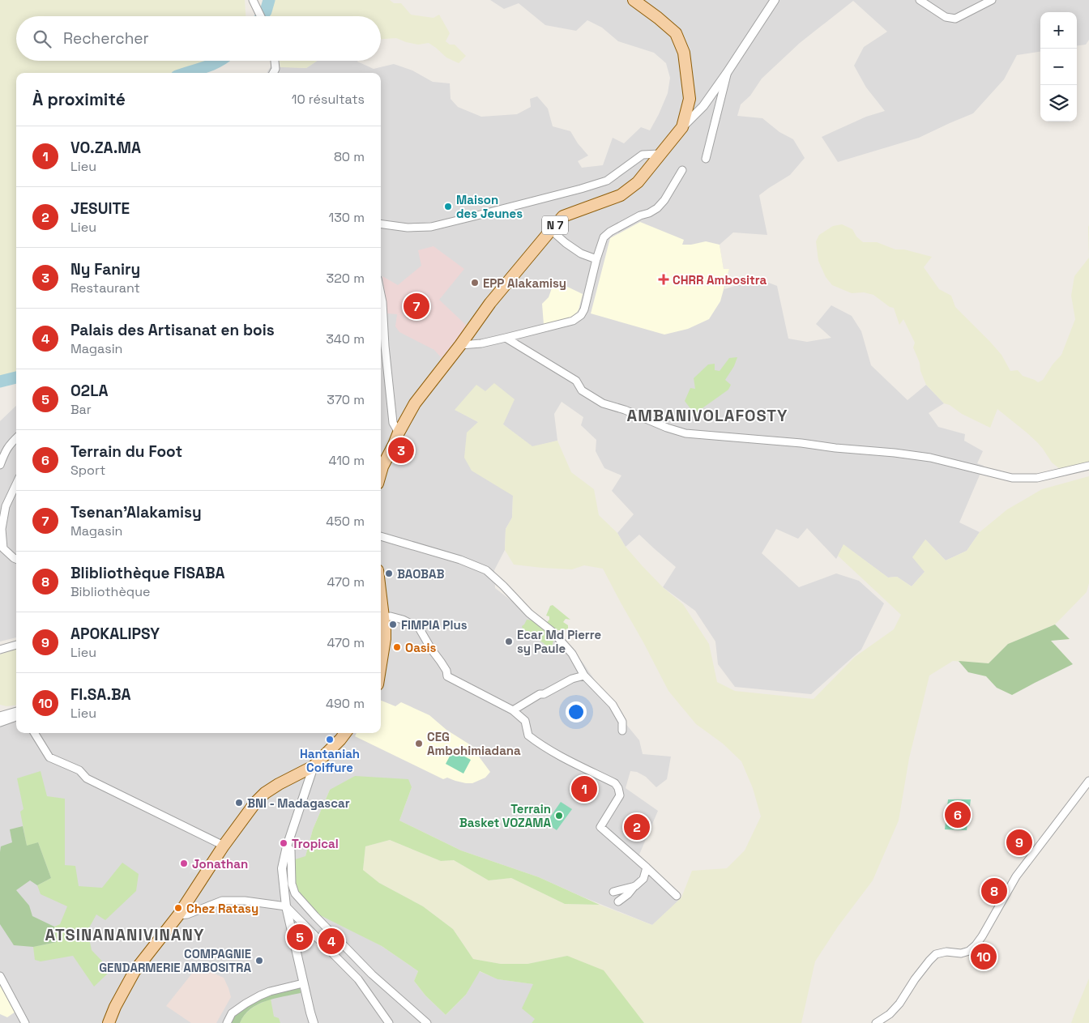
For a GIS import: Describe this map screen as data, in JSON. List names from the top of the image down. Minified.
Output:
{"streets":{"main road":["N 7"]},"districts":["AMBANIVOLAFOSTY","ATSINANANIVINANY"],"places":{"other":["Maison des Jeunes","EPP Alakamisy","BAOBAB","FIMPIA Plus","Ecar Md Pierre sy Paule","Oasis","Hantaniah Coiffure","CEG Ambohimiadana","BNI - Madagascar","Terrain Basket VOZAMA","Tropical","Jonathan","Chez Ratasy","COMPAGNIE GENDARMERIE AMBOSITRA"],"health":["CHRR Ambositra"]},"page":{"map_buttons":["+","−"],"search":"Rechercher","heading":["À proximité","10 résultats"],"list":[{"mark":"1","name":"VO.ZA.MA","note":"Lieu","value":"80 m"},{"mark":"2","name":"JESUITE","note":"Lieu","value":"130 m"},{"mark":"3","name":"Ny Faniry","note":"Restaurant","value":"320 m"},{"mark":"4","name":"Palais des Artisanat en bois","note":"Magasin","value":"340 m"},{"mark":"5","name":"O2LA","note":"Bar","value":"370 m"},{"mark":"6","name":"Terrain du Foot","note":"Sport","value":"410 m"},{"mark":"7","name":"Tsenan'Alakamisy","note":"Magasin","value":"450 m"},{"mark":"8","name":"Blibliothèque FISABA","note":"Bibliothèque","value":"470 m"},{"mark":"9","name":"APOKALIPSY","note":"Lieu","value":"470 m"},{"mark":"10","name":"FI.SA.BA","note":"Lieu","value":"490 m"}],"pins":["7","3","1","6","2","9","8","5","4","10"]}}
